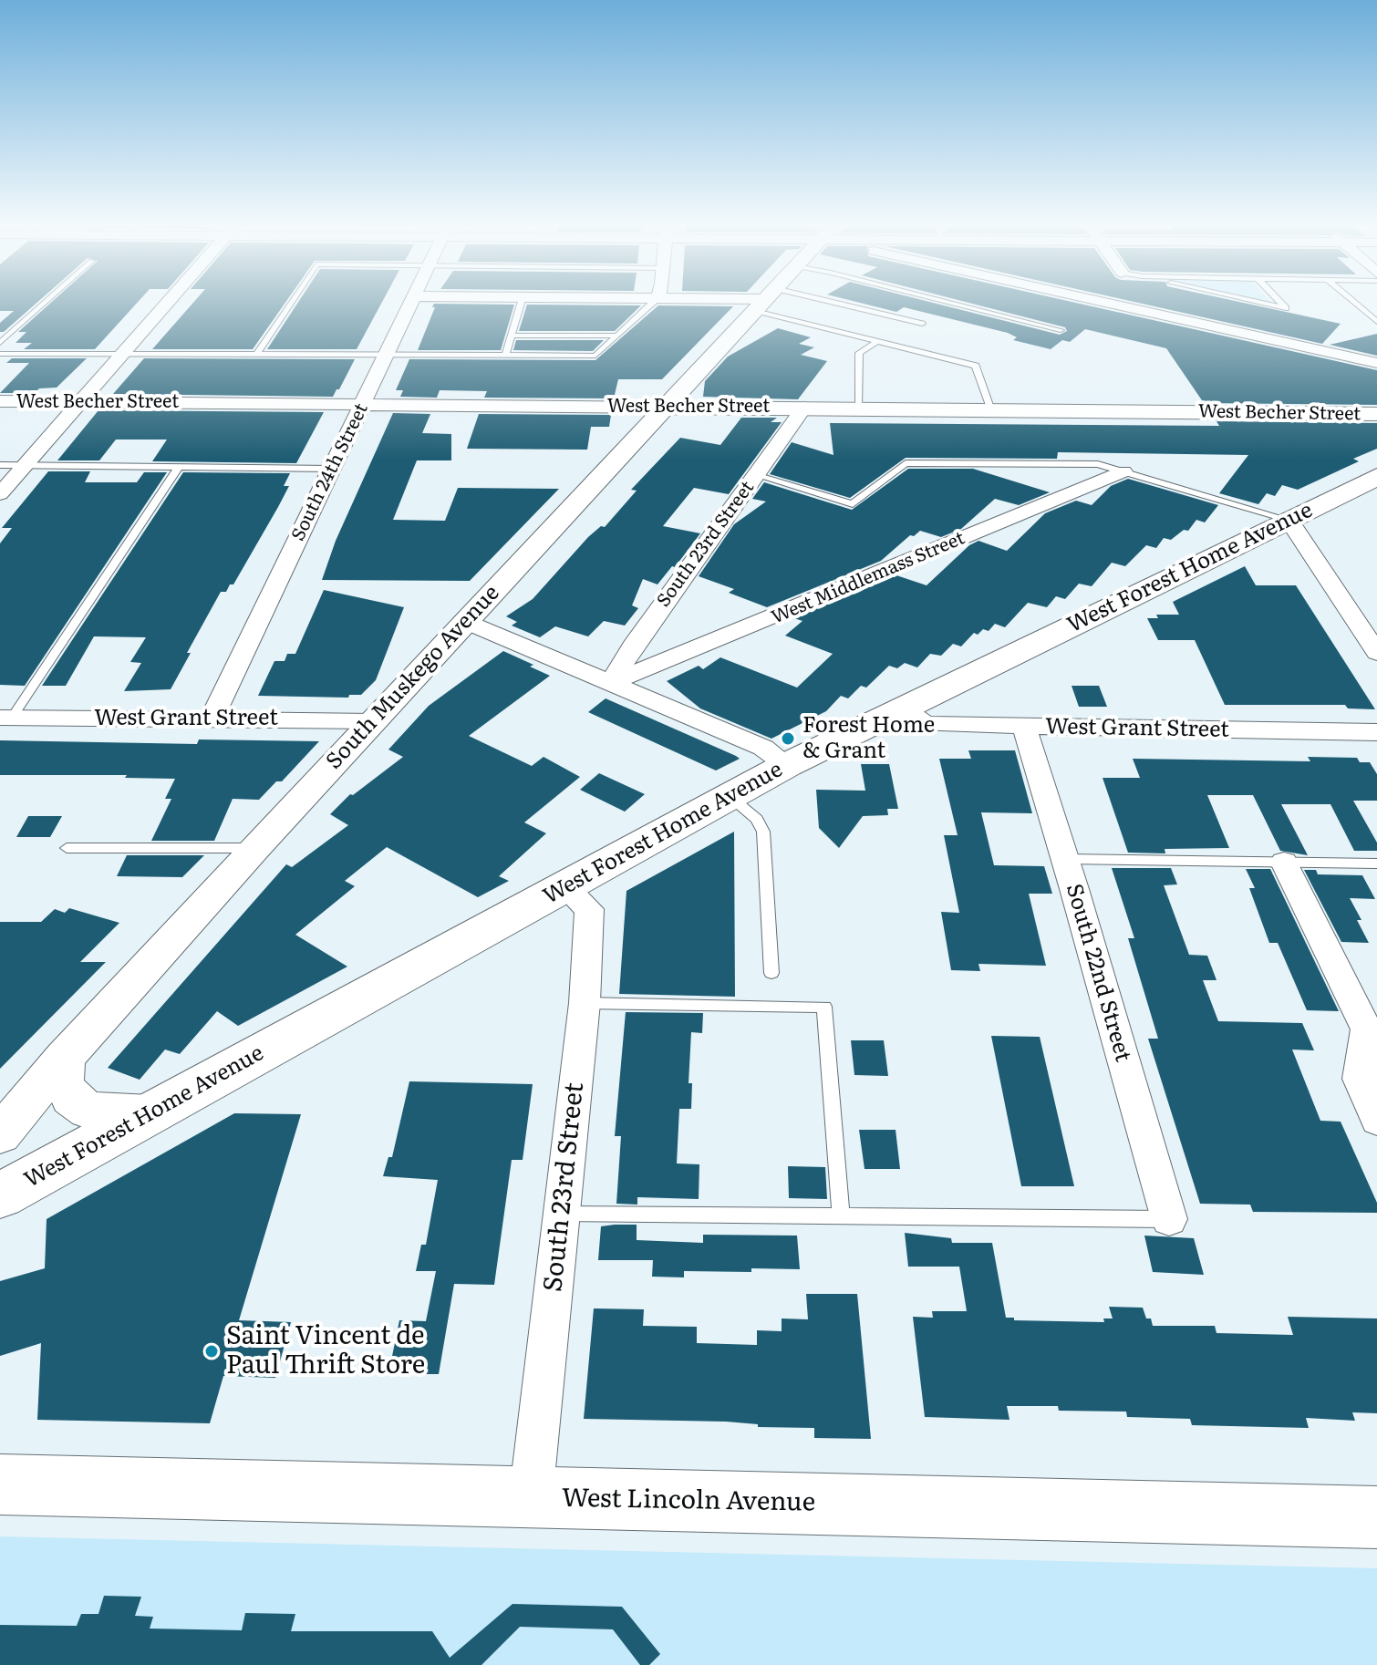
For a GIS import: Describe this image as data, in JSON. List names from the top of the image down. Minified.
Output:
{"streets":{"main road":["West Forest Home Avenue","West Lincoln Avenue"],"street":["West Becher Street","South 24th Street","South 23rd Street","West Middlemass Street","South Muskego Avenue","West Grant Street","South 22nd Street"]},"crossings":[["West Becher Street","South 24th Street"],["West Becher Street","South 23rd Street"],["West Becher Street","South Muskego Avenue"],["South 24th Street","West Grant Street"],["South 23rd Street","West Forest Home Avenue"],["South 23rd Street","West Middlemass Street"],["South 23rd Street","West Lincoln Avenue"],["West Forest Home Avenue","West Grant Street"],["South Muskego Avenue","West Grant Street"],["West Grant Street","South 22nd Street"]],"places":["Forest Home & Grant","Saint Vincent de Paul Thrift Store"]}
